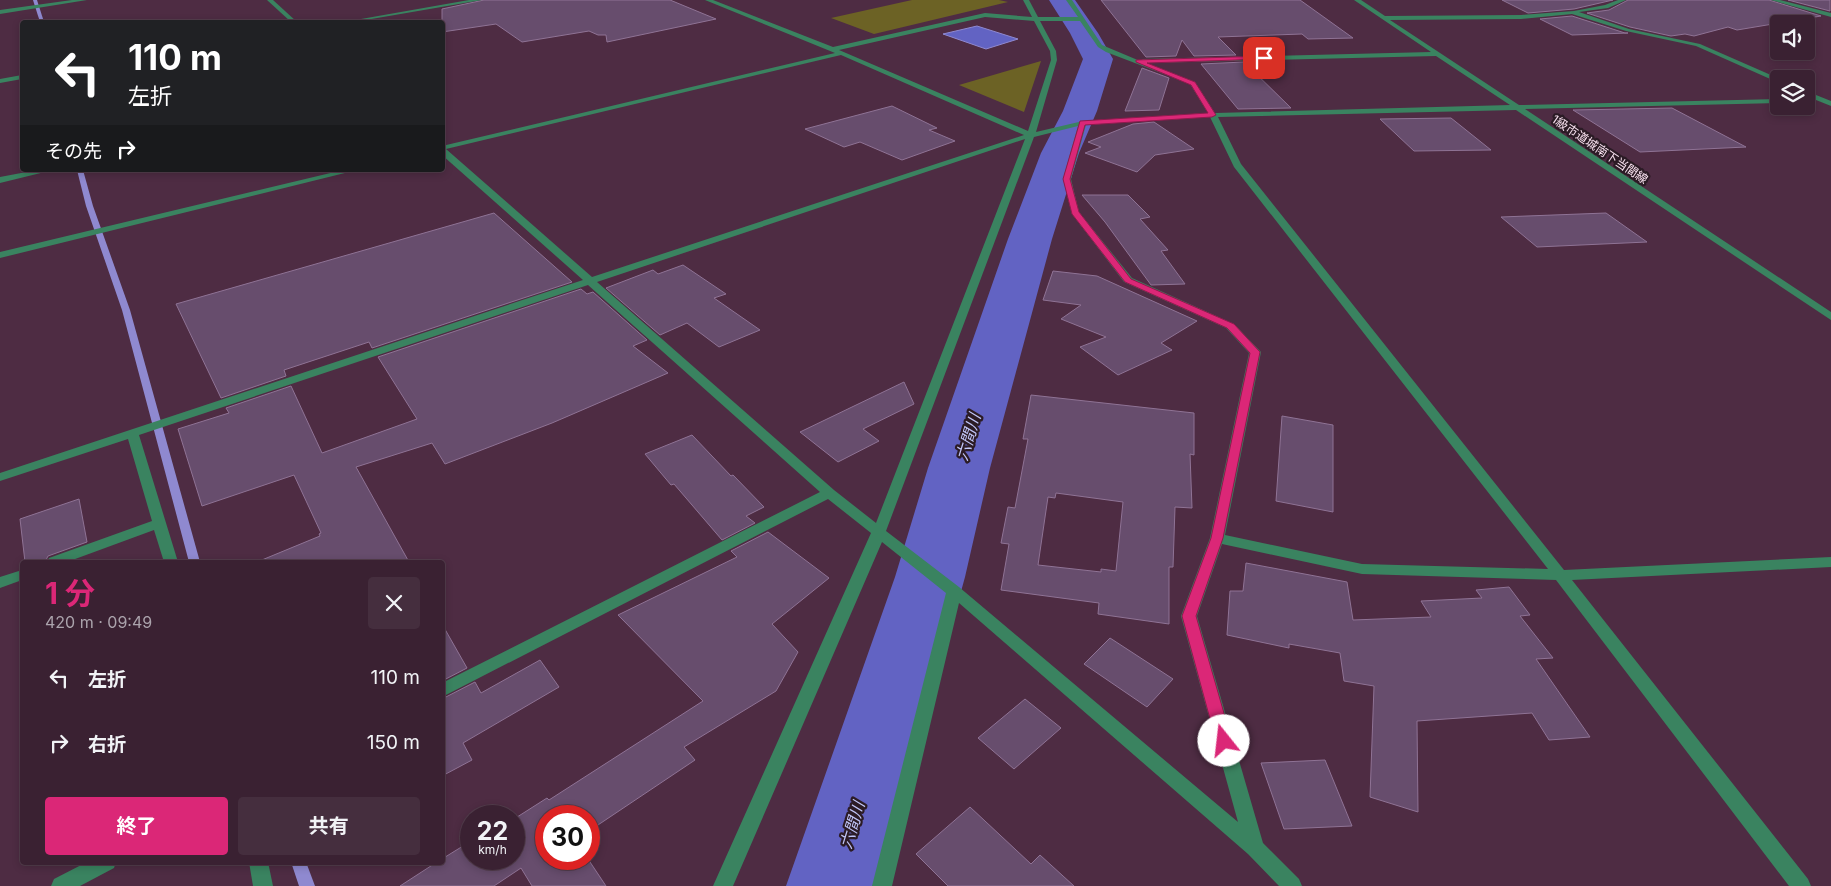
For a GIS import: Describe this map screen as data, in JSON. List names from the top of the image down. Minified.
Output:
{"streets":{"street":["1級市道城南下当間線"]},"water":["六間川"],"page":{"turn":["110 m","左折"],"then":"その先","heading":["1 分","420 m · 09:49"],"list":[{"name":"左折","value":"110 m"},{"name":"右折","value":"150 m"}],"buttons":["終了","共有"],"speed":"22 km/h","limit":"30"}}
